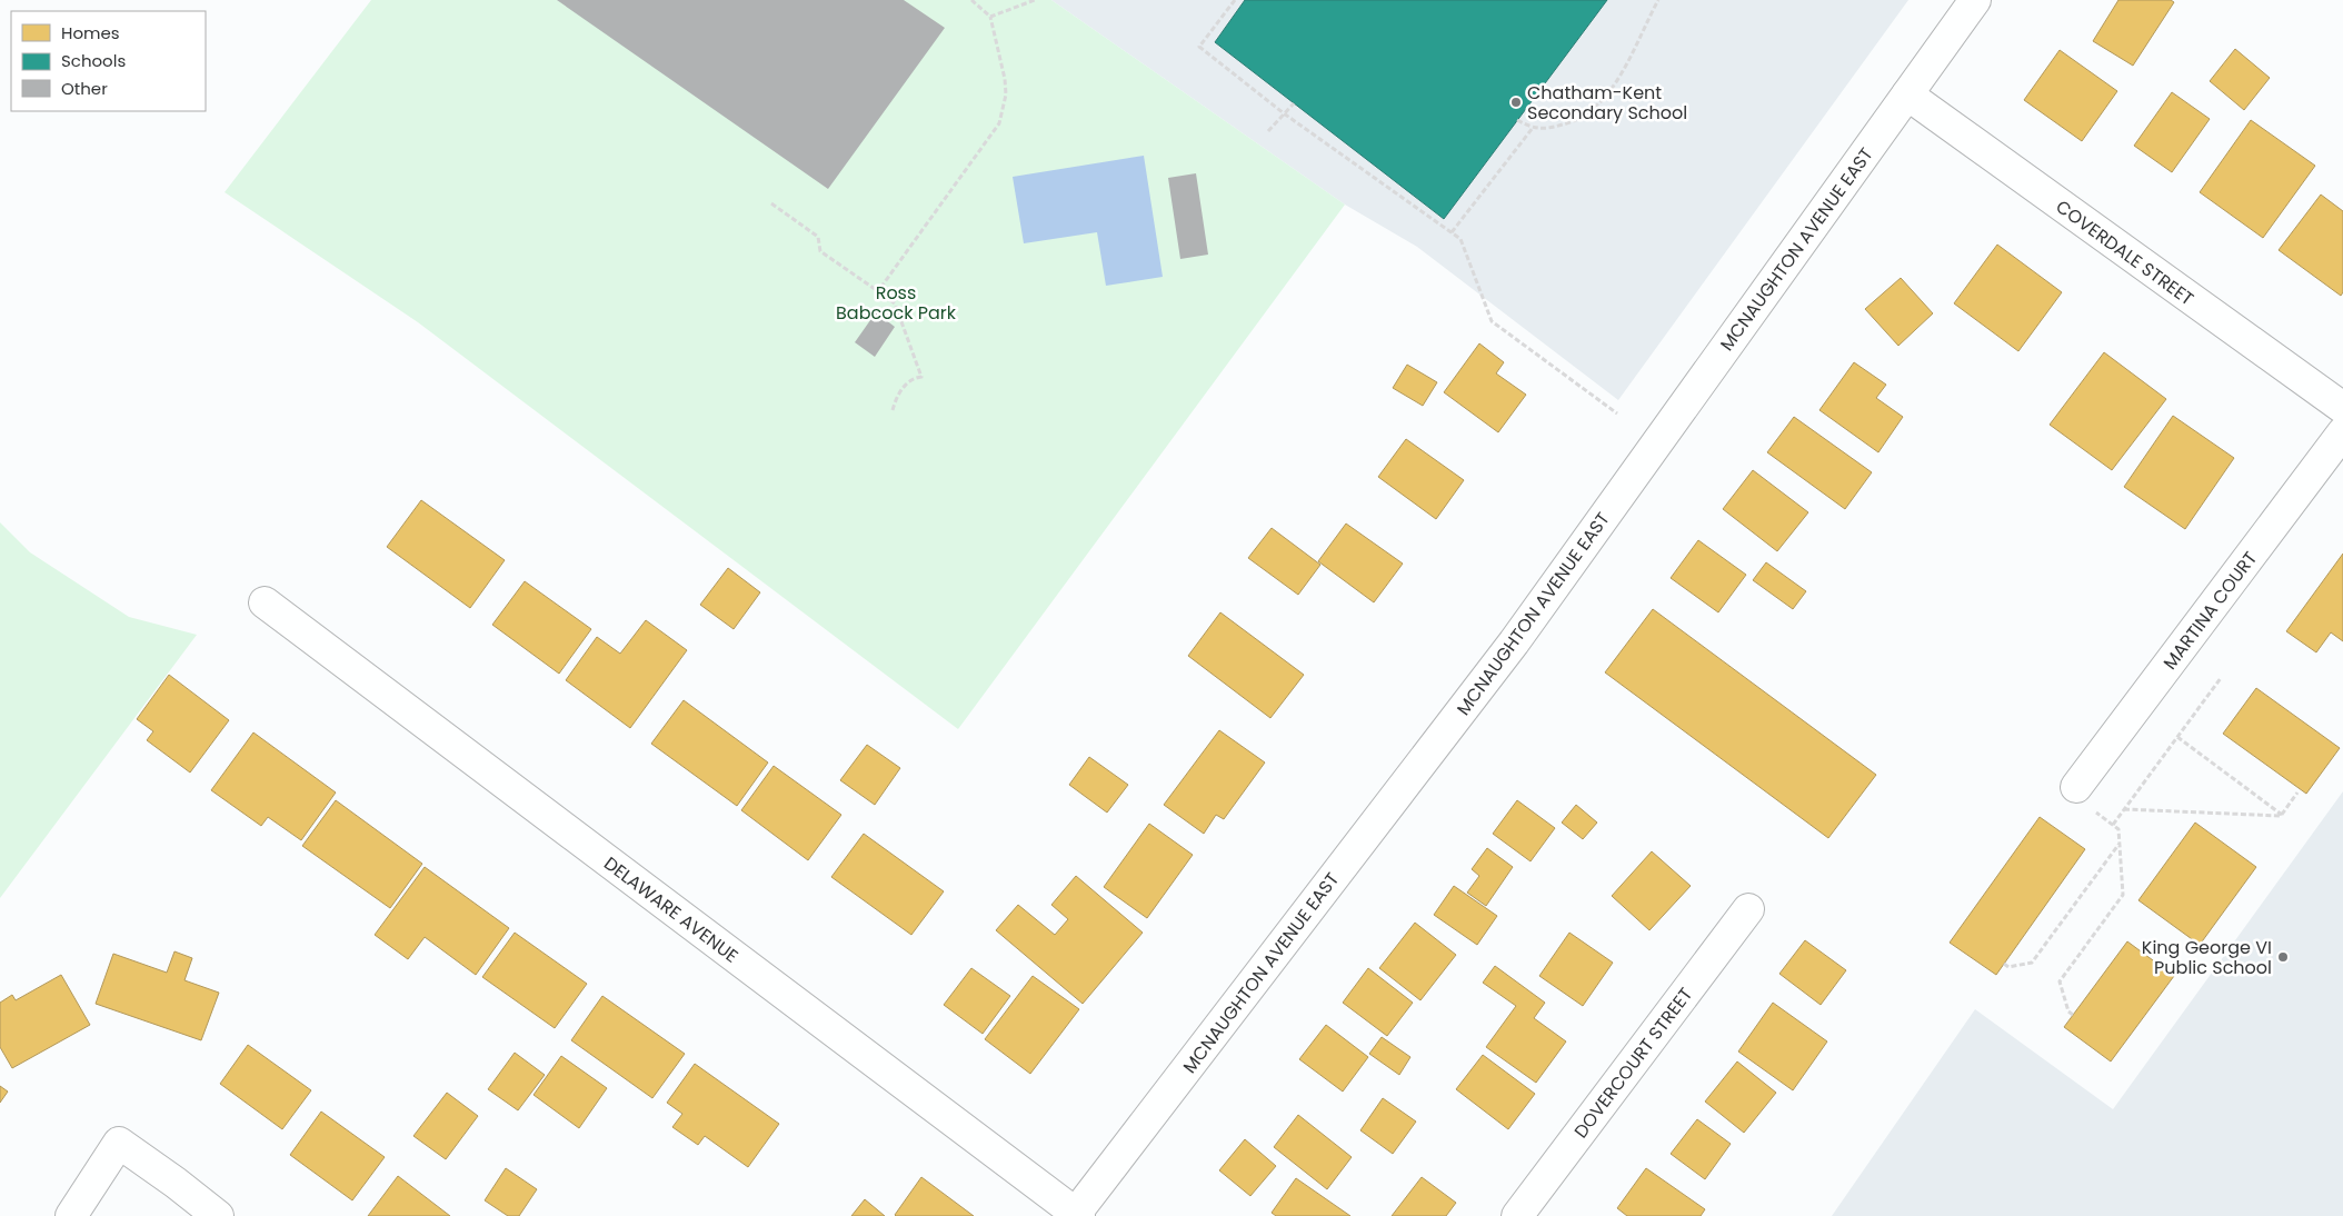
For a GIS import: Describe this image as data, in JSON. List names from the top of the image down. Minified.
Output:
{"streets":{"street":["MCNAUGHTON AVENUE EAST","COVERDALE STREET","MARTINA COURT","DELAWARE AVENUE","DOVERCOURT STREET"]},"crossings":[["MCNAUGHTON AVENUE EAST","COVERDALE STREET"],["MCNAUGHTON AVENUE EAST","DELAWARE AVENUE"]],"parks":["Ross Babcock Park"],"places":["Chatham-Kent Secondary School","King George VI Public School"],"legend":["Homes","Schools","Other"]}
